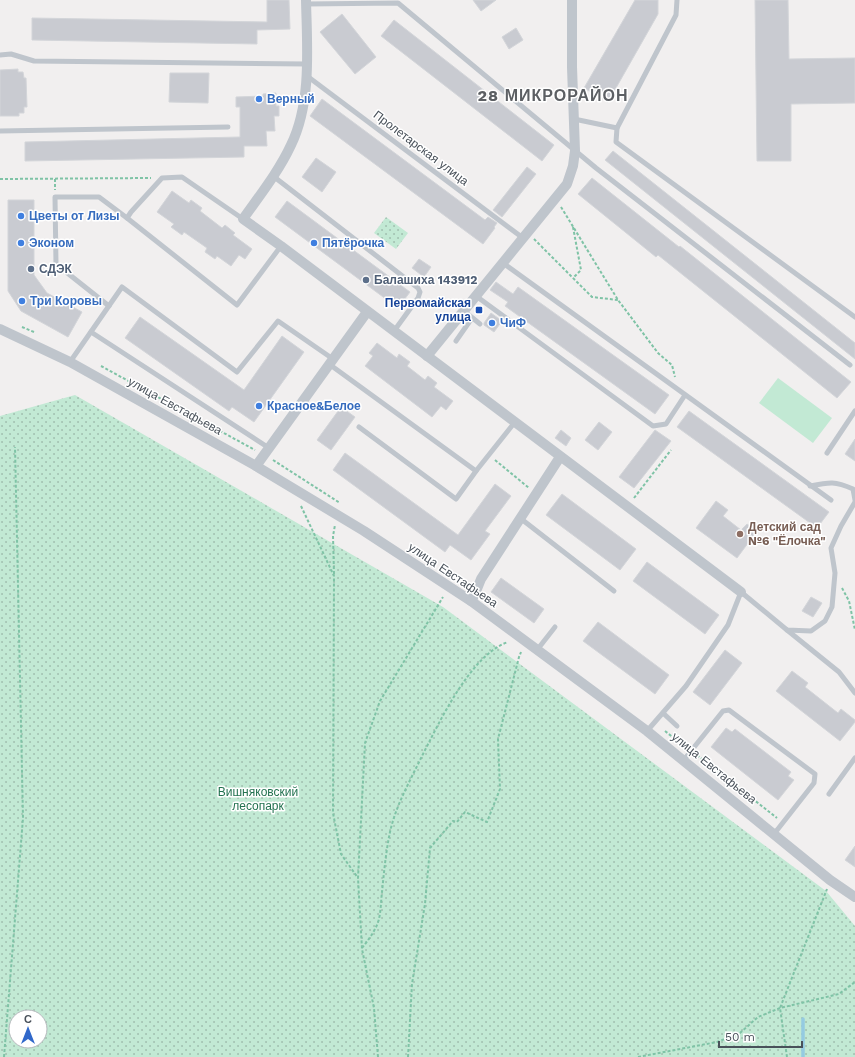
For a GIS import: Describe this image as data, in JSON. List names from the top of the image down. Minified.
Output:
{"streets":{"street":["улица Евстафьева"],"lane":["Пролетарская улица"]},"districts":["28 МИКРОРАЙОН"],"parks":["Вишняковский лесопарк"],"places":{"other":["Верный","Цветы от Лизы","Эконом","Пятёрочка","СДЭК","Балашиха 143912","Три Коровы","ЧиФ","Красное&Белое","Детский сад №6 \"Ёлочка\""],"transit":["Первомайская улица"]},"scale_bar":"50 m","north":"top"}
